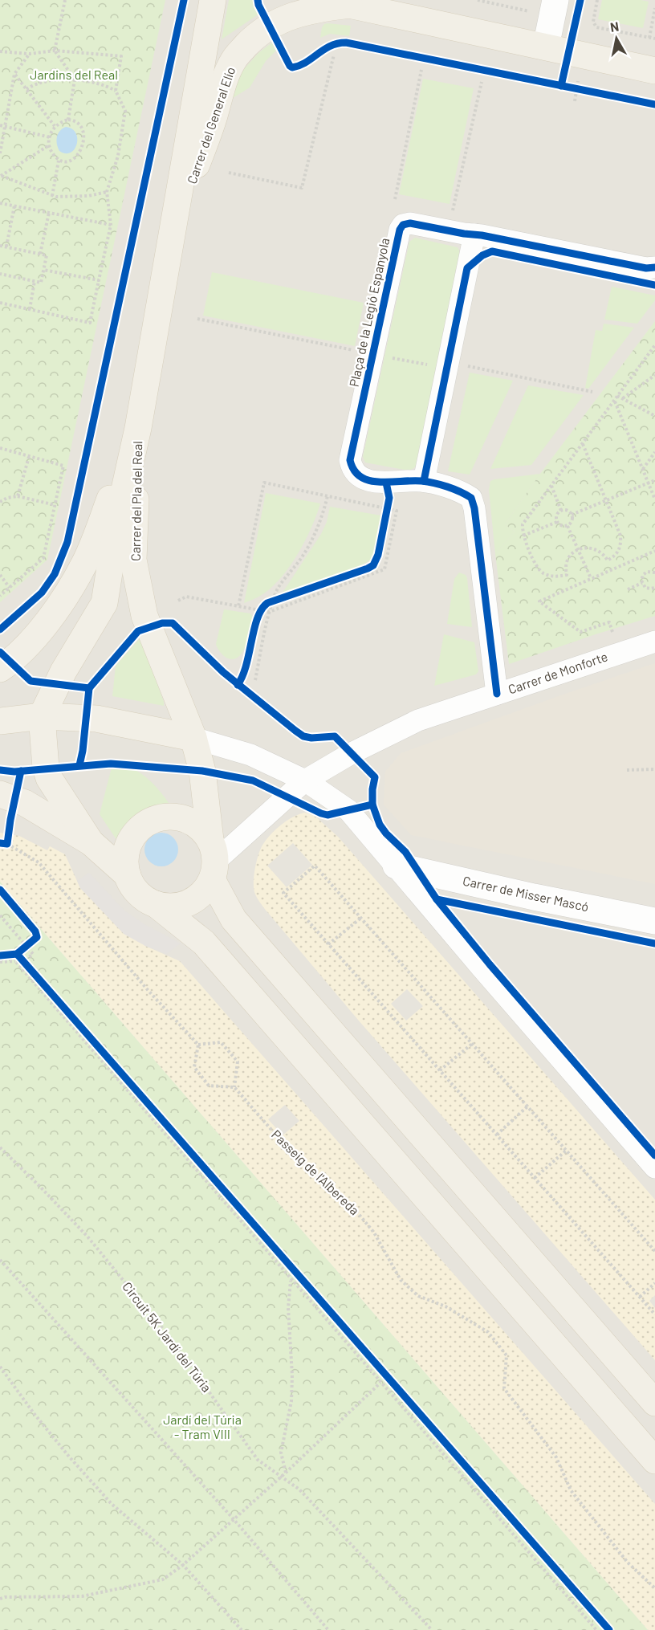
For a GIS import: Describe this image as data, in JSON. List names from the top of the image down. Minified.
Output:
{"streets":{"main road":["Carrer del General Elío","Carrer del Pla del Real"],"street":["Plaça de la Legió Espanyola","Carrer de Monforte","Carrer de Misser Mascó"],"path":["Passeig de l'Albereda","Circuit 5K Jardí del Túria"]},"crossings":[["Carrer del General Elío","Carrer del Pla del Real"],["Plaça de la Legió Espanyola","Carrer de Monforte"]],"parks":["Jardins del Real","Jardí del Túria - Tram VIII"],"north":"top"}
